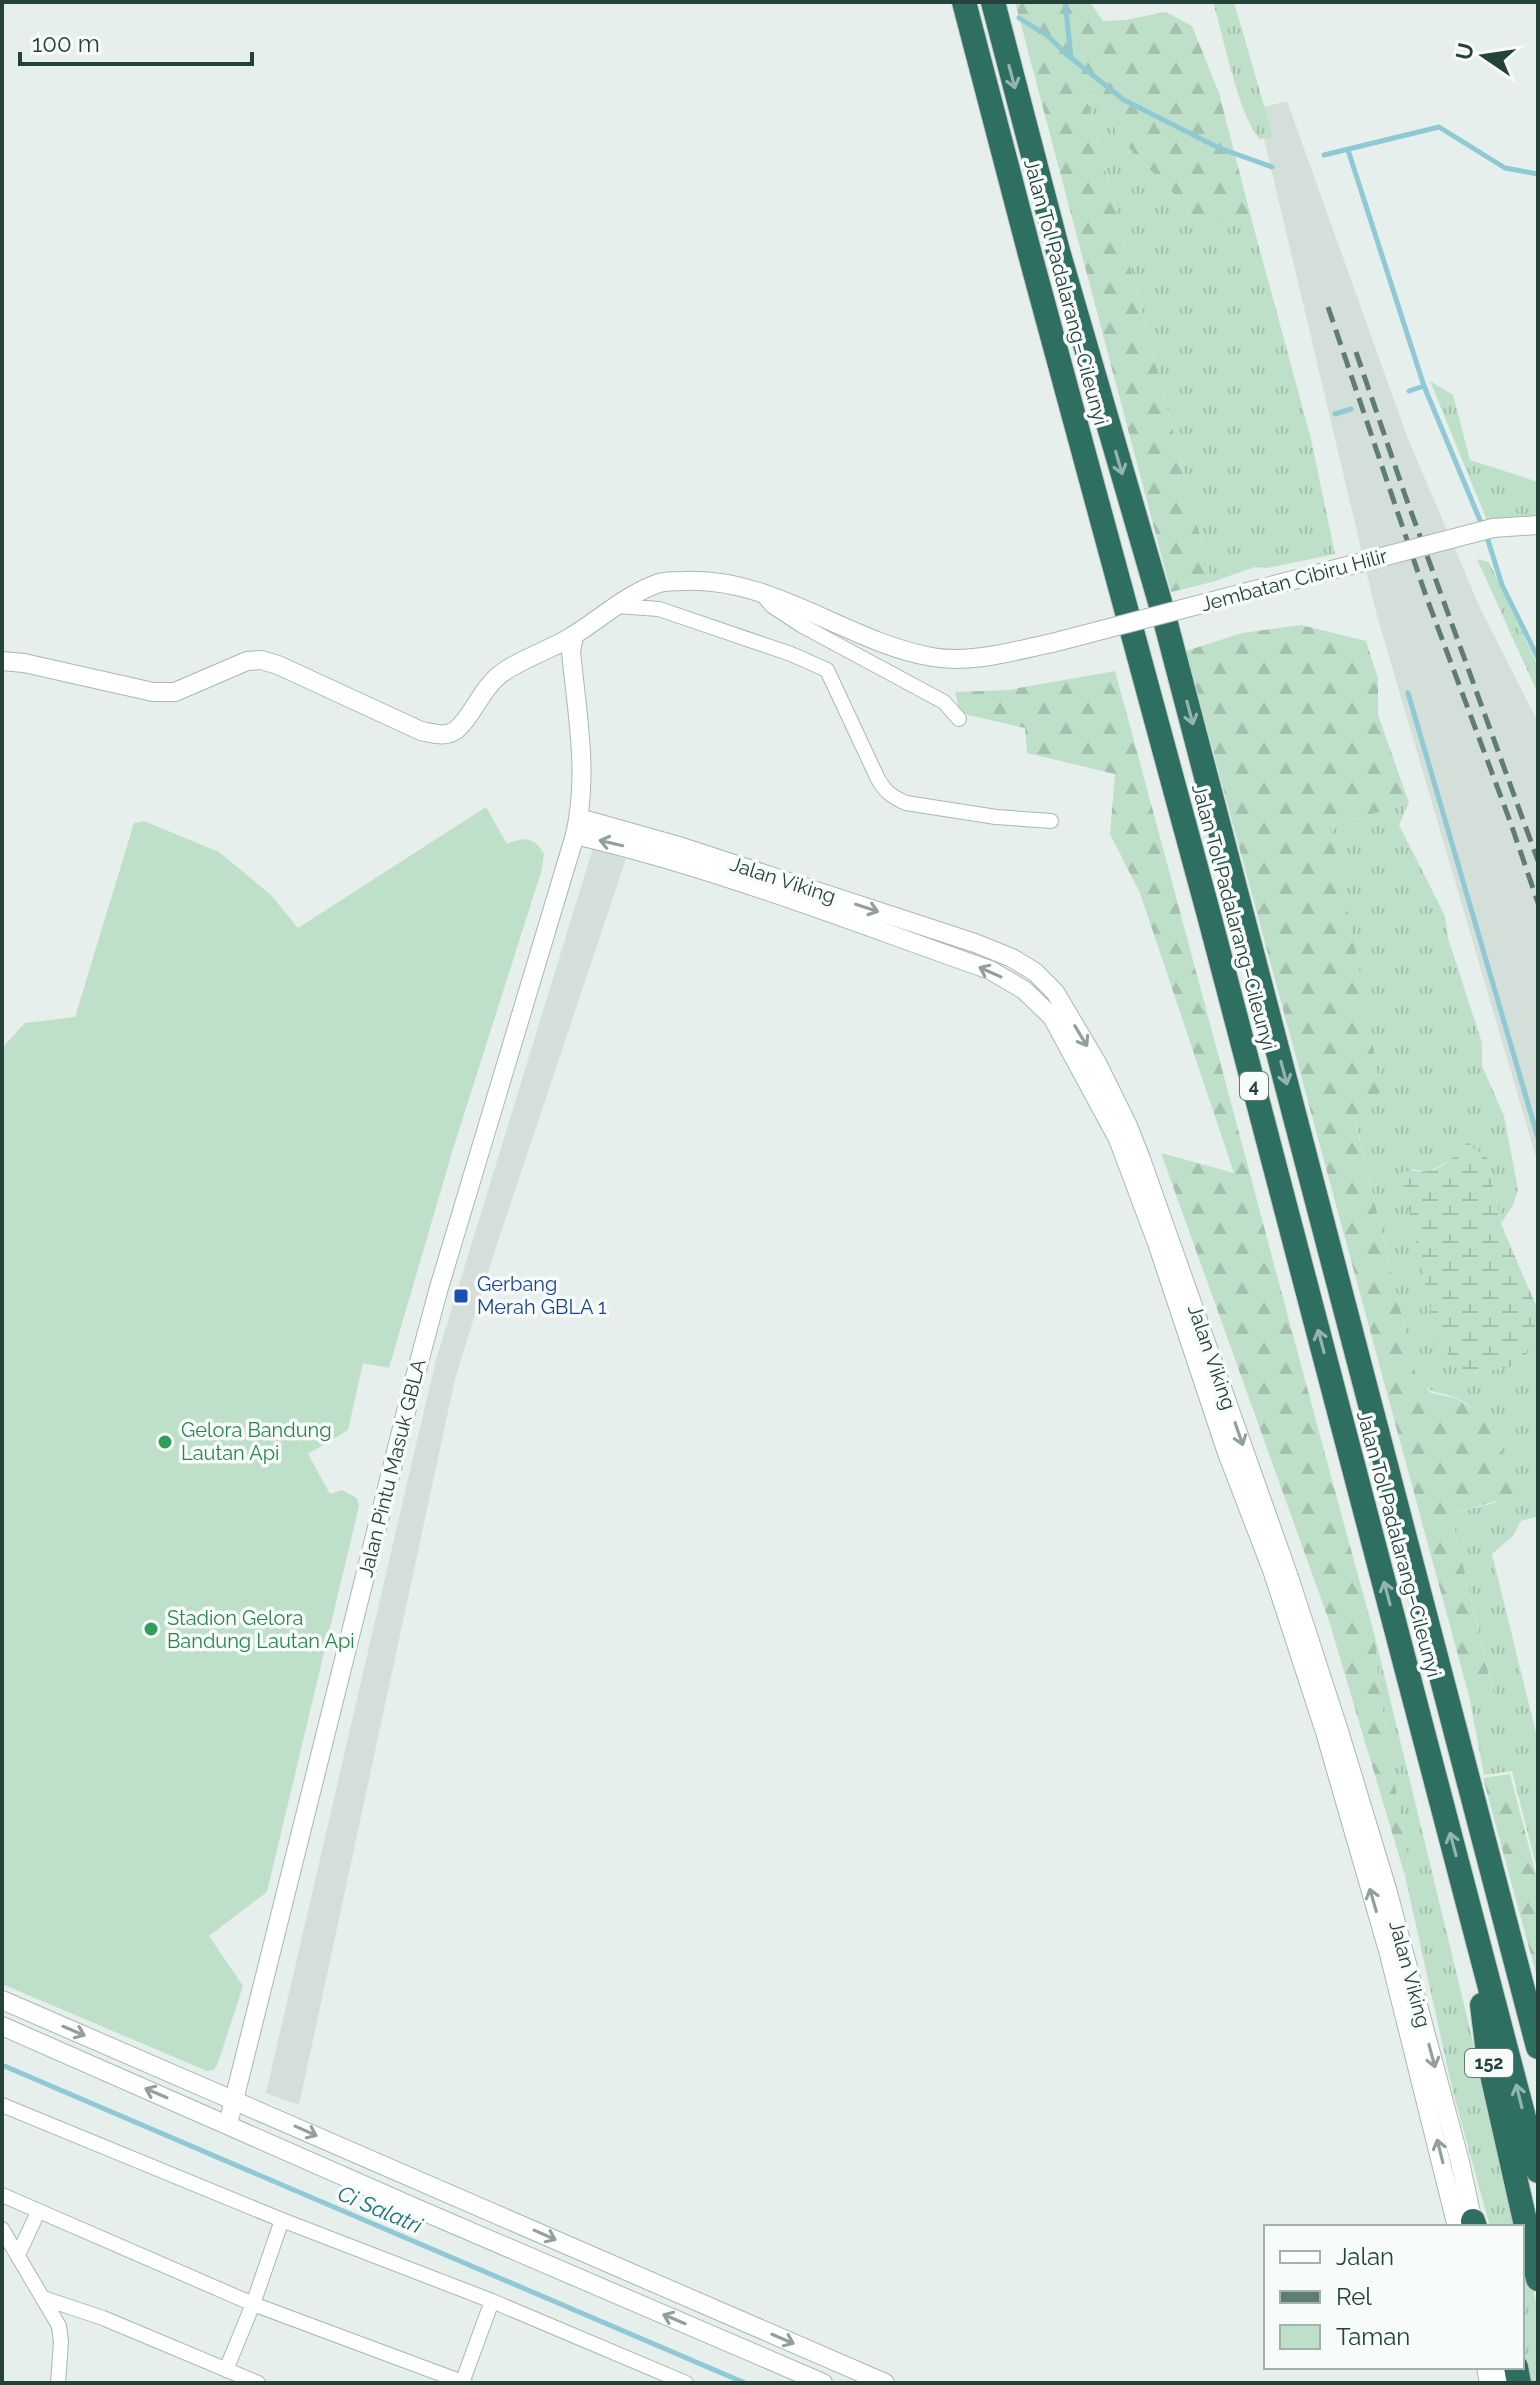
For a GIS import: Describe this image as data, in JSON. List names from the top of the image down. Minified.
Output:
{"streets":{"highway":["Jalan Tol Padalarang–Cileunyi","4","152"],"street":["Jembatan Cibiru Hilir","Jalan Viking","Jalan Pintu Masuk GBLA"]},"crossings":[["Jalan Tol Padalarang–Cileunyi","152"],["Jembatan Cibiru Hilir","Jalan Pintu Masuk GBLA"],["Jalan Viking","Jalan Pintu Masuk GBLA"]],"water":["Ci Salatri"],"places":{"transit":["Gerbang Merah GBLA 1"],"other":["Gelora Bandung Lautan Api","Stadion Gelora Bandung Lautan Api"]},"legend":["Jalan","Rel","Taman"],"scale_bar":"100 m","north":"left"}
